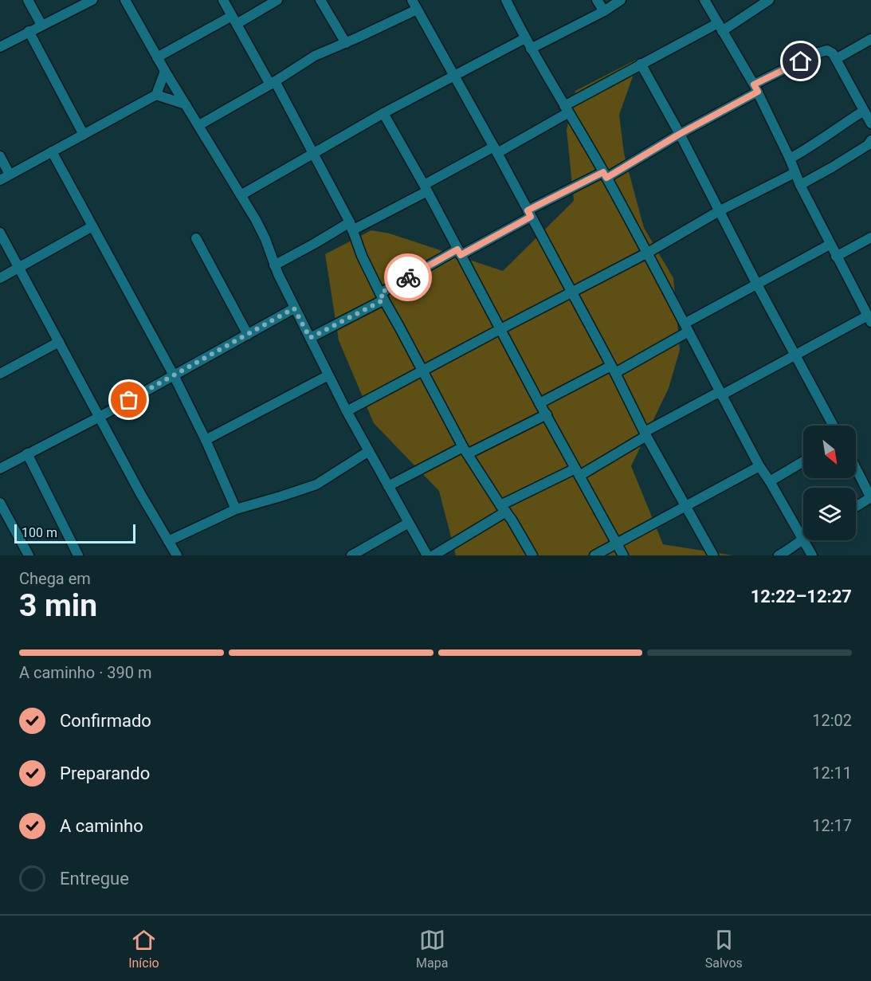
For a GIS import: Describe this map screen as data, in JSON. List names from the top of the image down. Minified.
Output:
{"scale_bar":"100 m","north":"bottom right","page":{"scale":"100 m","heading":["3 min","Chega em","12:22–12:27"],"bar":"A caminho · 390 m","list":[["Confirmado","12:02"],["Preparando","12:11"],["A caminho","12:17"],"Entregue"],"tabs":["Início","Mapa","Salvos"]}}
